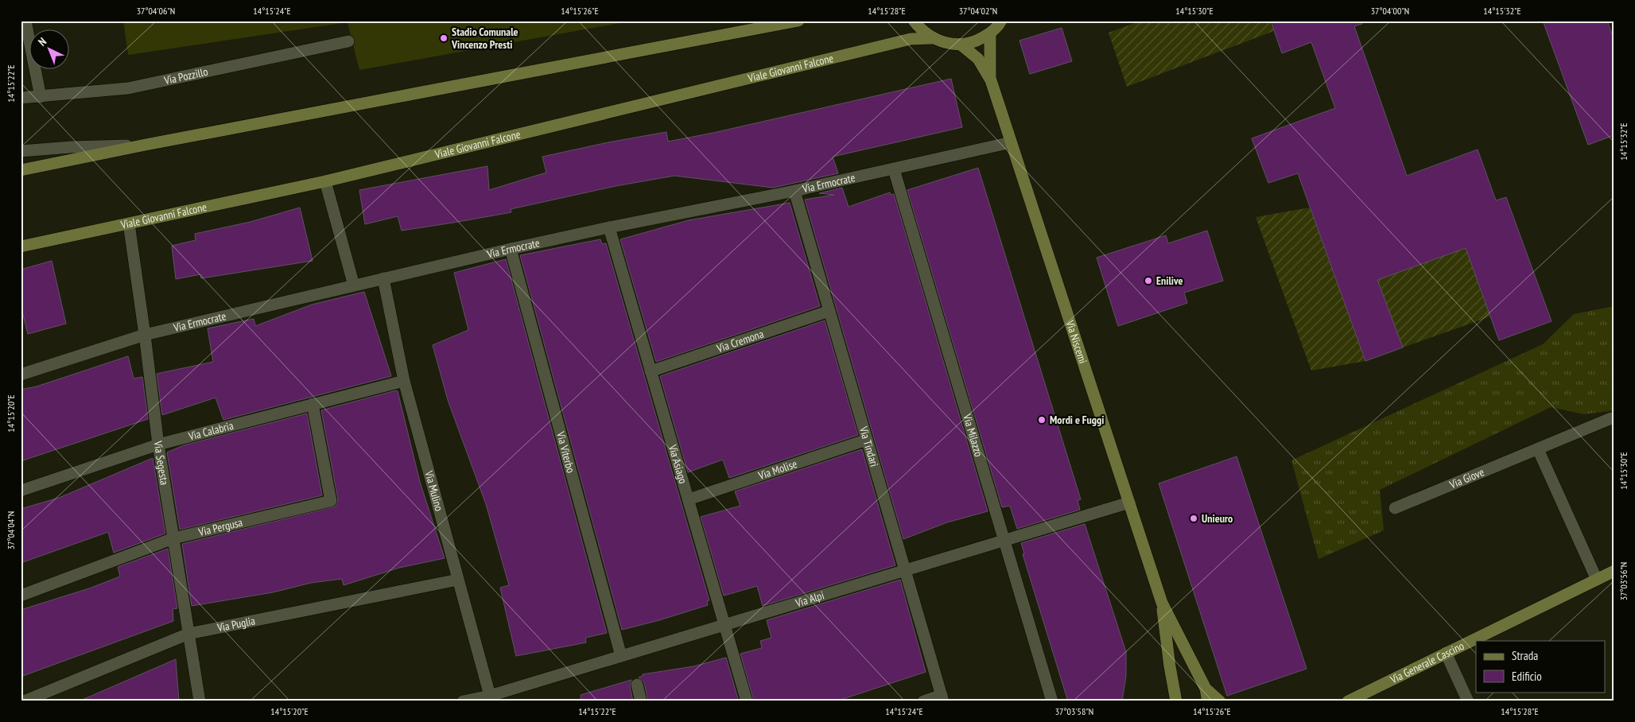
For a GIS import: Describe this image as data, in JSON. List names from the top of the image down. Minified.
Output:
{"streets":{"street":["Viale Giovanni Falcone","Via Pozzillo","Via Ermocrate","Via Cremona","Via Niscemi","Via Calabria","Via Milazzo","Via Tindari","Via Viterbo","Via Segesta","Via Asiago","Via Molise","Via Giove","Via Mulino","Via Pergusa","Via Alpi","Via Puglia","Via Generale Cascino"]},"crossings":[["Viale Giovanni Falcone","Via Segesta"],["Via Ermocrate","Via Niscemi"],["Via Ermocrate","Via Milazzo"],["Via Ermocrate","Via Tindari"],["Via Ermocrate","Via Viterbo"],["Via Ermocrate","Via Segesta"],["Via Ermocrate","Via Asiago"],["Via Ermocrate","Via Mulino"],["Via Cremona","Via Tindari"],["Via Cremona","Via Asiago"],["Via Niscemi","Via Alpi"],["Via Calabria","Via Segesta"],["Via Calabria","Via Mulino"],["Via Calabria","Via Pergusa"],["Via Milazzo","Via Alpi"],["Via Tindari","Via Molise"],["Via Tindari","Via Alpi"],["Via Viterbo","Via Alpi"],["Via Segesta","Via Pergusa"],["Via Segesta","Via Puglia"],["Via Asiago","Via Molise"],["Via Asiago","Via Alpi"],["Via Mulino","Via Alpi"],["Via Mulino","Via Puglia"]],"places":["Stadio Comunale Vincenzo Presti","Enilive","Mordi e Fuggi","Unieuro"],"legend":["Strada","Edificio"],"north":"top left","coordinates":["37°04'06\"N","14°15'24\"E","14°15'26\"E","14°15'28\"E","37°04'02\"N","14°15'30\"E","37°04'00\"N","14°15'32\"E","14°15'22\"E","14°15'20\"E","37°04'04\"N","37°03'56\"N","37°03'58\"N"]}
